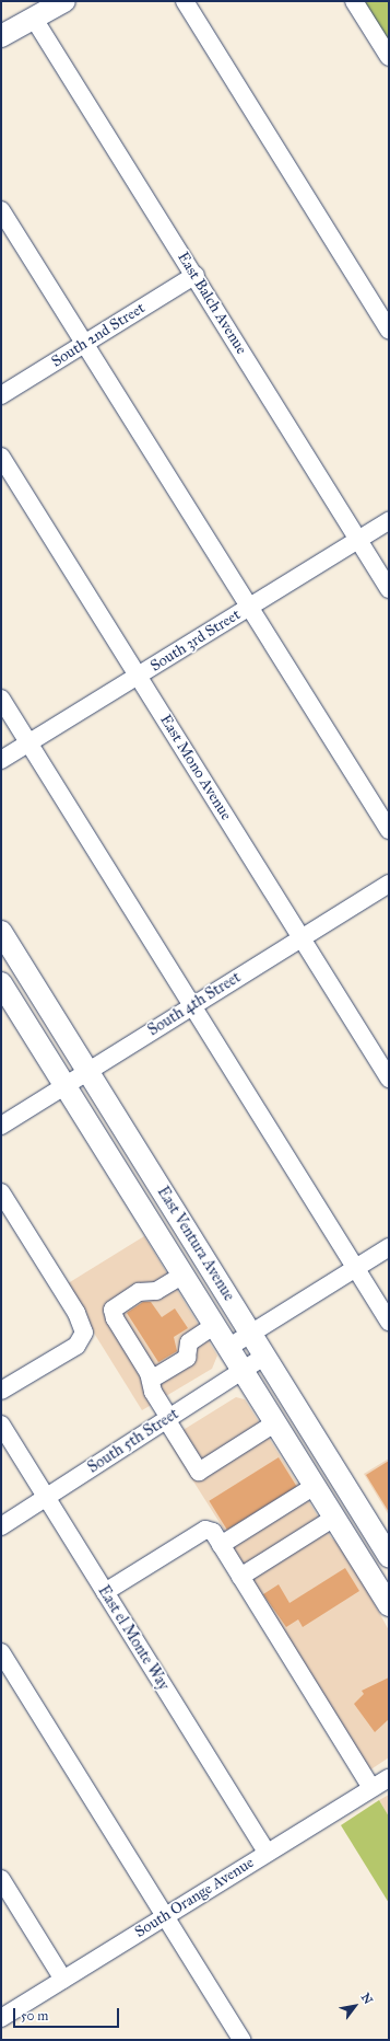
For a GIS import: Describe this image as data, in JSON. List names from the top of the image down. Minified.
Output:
{"streets":{"main road":["East Ventura Avenue"],"street":["East Balch Avenue","South 2nd Street","South 3rd Street","East Mono Avenue","South 4th Street","South 5th Street","East el Monte Way","South Orange Avenue"]},"crossings":[["East Balch Avenue","South 2nd Street"],["East Balch Avenue","South 3rd Street"],["South 3rd Street","East Mono Avenue"],["East Mono Avenue","South 4th Street"],["South 4th Street","East Ventura Avenue"],["East Ventura Avenue","South 5th Street"],["South 5th Street","East el Monte Way"],["East el Monte Way","South Orange Avenue"]],"scale_bar":"50 m","north":"top right"}
